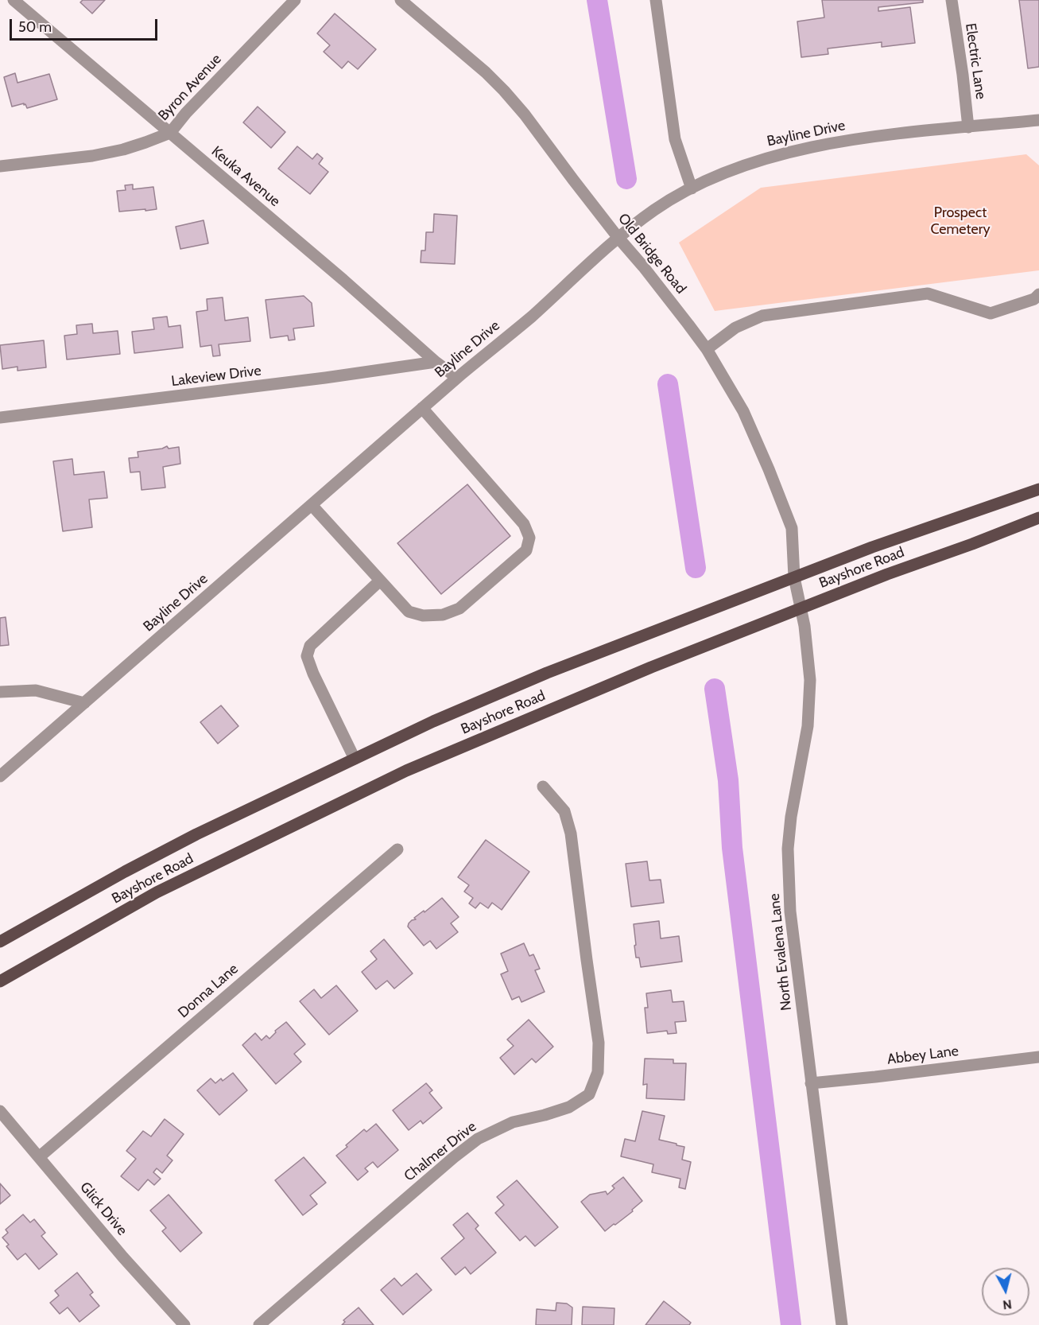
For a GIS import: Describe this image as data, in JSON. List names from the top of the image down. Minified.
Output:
{"streets":{"main road":["Bayshore Road"],"street":["Electric Lane","Byron Avenue","Bayline Drive","Keuka Avenue","Old Bridge Road","Lakeview Drive","North Evalena Lane","Donna Lane","Abbey Lane","Chalmer Drive","Glick Drive"]},"crossings":[["Electric Lane","Bayline Drive"],["Byron Avenue","Keuka Avenue"],["Bayline Drive","Keuka Avenue"],["Bayline Drive","Old Bridge Road"],["Keuka Avenue","Lakeview Drive"],["Old Bridge Road","Bayshore Road"],["Old Bridge Road","North Evalena Lane"],["Bayshore Road","North Evalena Lane"],["North Evalena Lane","Abbey Lane"],["Donna Lane","Glick Drive"]],"parks":["Prospect Cemetery"],"scale_bar":"50 m","north":"bottom"}
